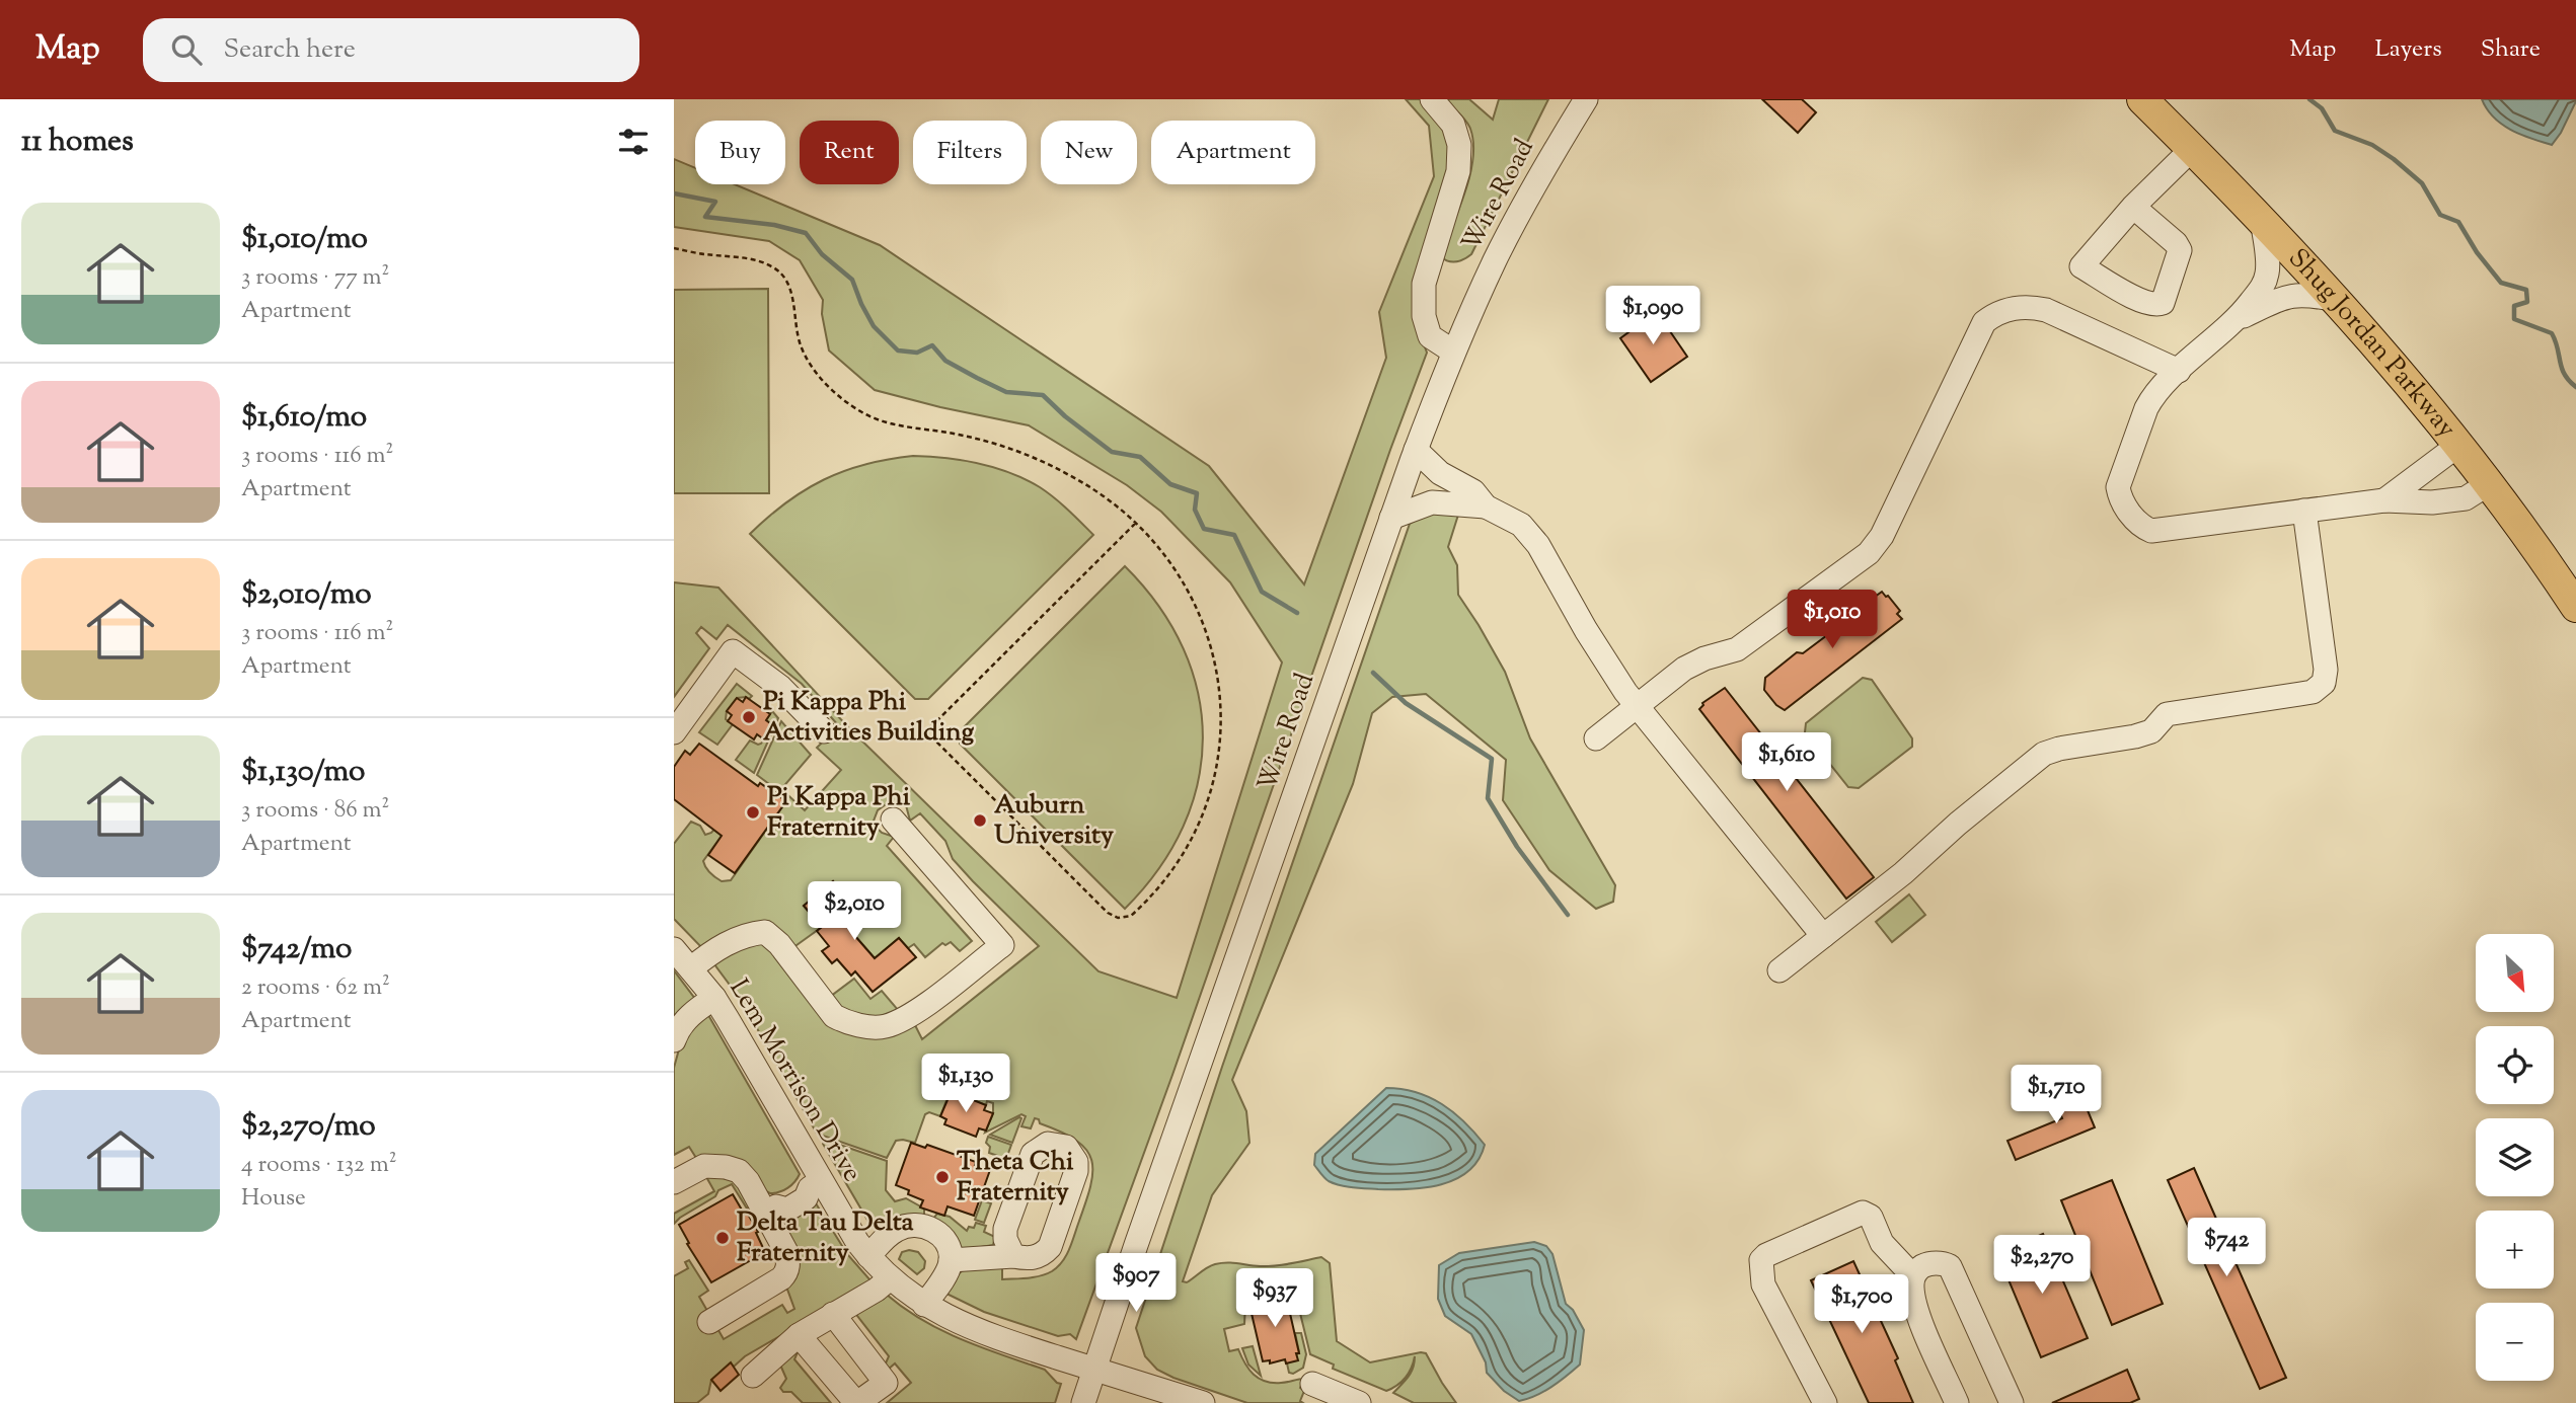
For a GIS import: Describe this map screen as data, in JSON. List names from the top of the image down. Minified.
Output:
{"streets":{"main road":["Shug Jordan Parkway"],"street":["Wire Road","Lem Morrison Drive"]},"crossings":[["Wire Road","Lem Morrison Drive"]],"places":["Pi Kappa Phi Activities Building","Pi Kappa Phi Fraternity","Auburn University","Theta Chi Fraternity","Delta Tau Delta Fraternity"],"north":"bottom right","page":{"header":"Map","search":"Search here","nav":["Map","Layers","Share"],"heading":"11 homes","chip":["Buy","Rent","Filters","New","Apartment"],"list":[{"name":"$1,010/mo","note":"3 rooms · 77 m² · Apartment"},{"name":"$1,610/mo","note":"3 rooms · 116 m² · Apartment"},{"name":"$2,010/mo","note":"3 rooms · 116 m² · Apartment"},{"name":"$1,130/mo","note":"3 rooms · 86 m² · Apartment"},{"name":"$742/mo","note":"2 rooms · 62 m² · Apartment"},{"name":"$2,270/mo","note":"4 rooms · 132 m² · House"}],"price":["$1,090","$1,010","$1,610","$2,010","$1,130","$1,710","$742","$2,270","$907","$937","$1,700"],"map_buttons":["+","−"]}}
